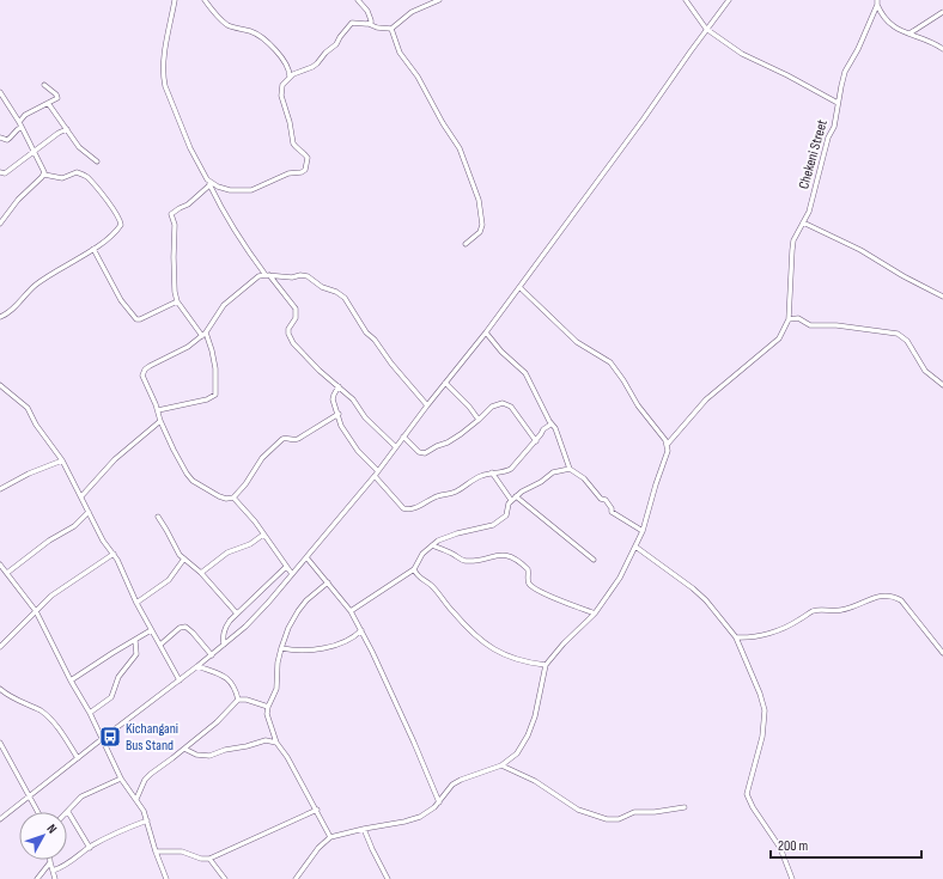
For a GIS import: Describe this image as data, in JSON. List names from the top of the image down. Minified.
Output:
{"streets":{"street":["Chekeni Street"]},"places":{"bus stop":["Kichangani Bus Stand"]},"scale_bar":"200 m","north":"top right"}
